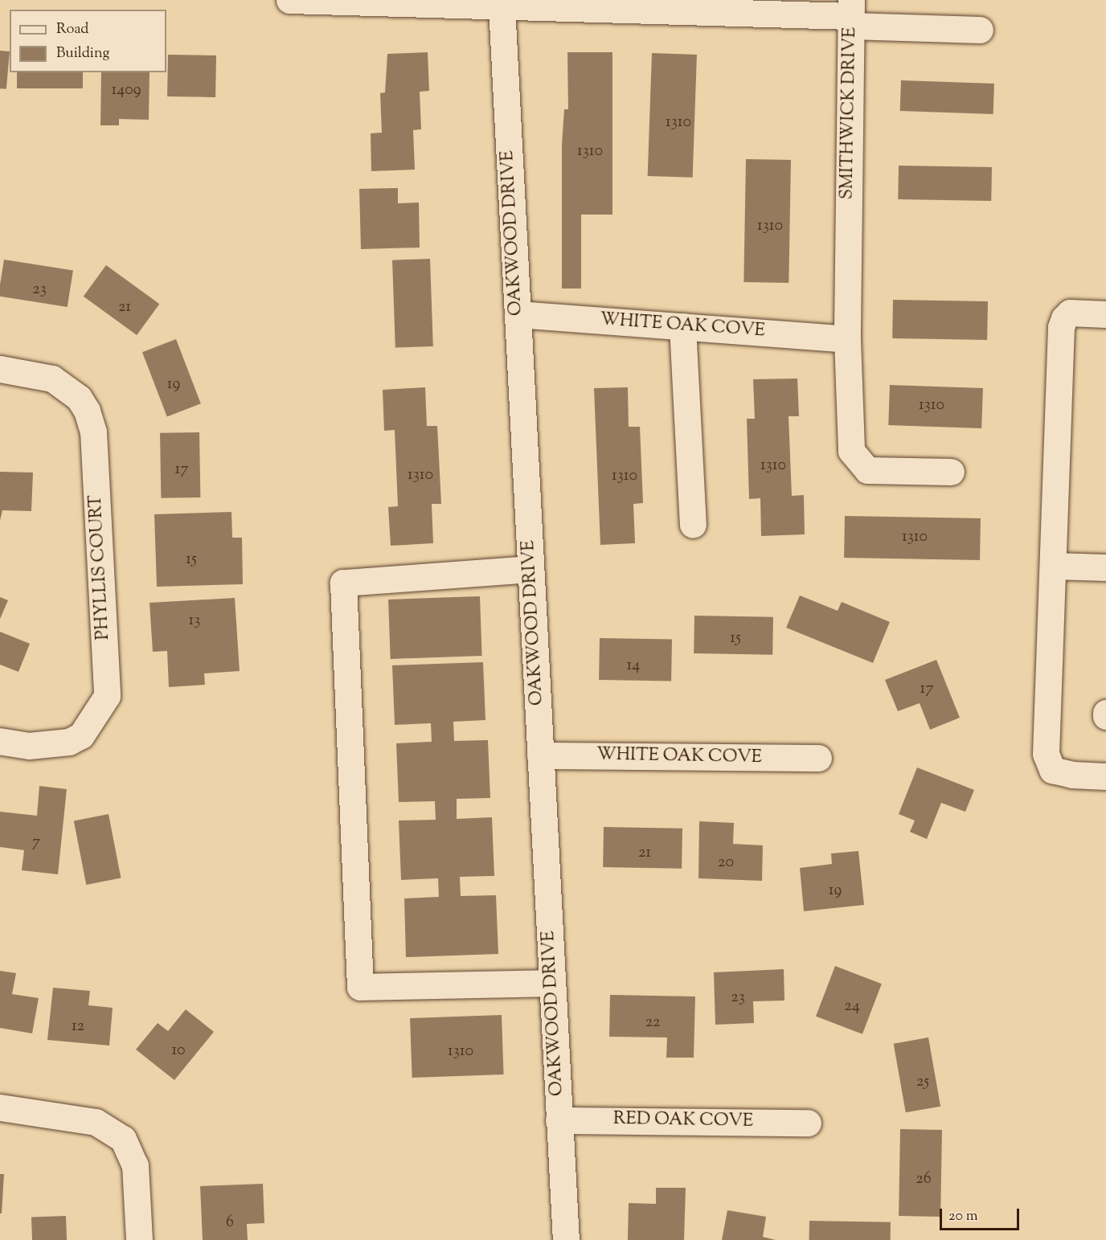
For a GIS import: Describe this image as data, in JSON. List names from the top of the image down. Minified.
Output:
{"streets":{"street":["SMITHWICK DRIVE","OAKWOOD DRIVE","WHITE OAK COVE","PHYLLIS COURT","RED OAK COVE"]},"crossings":[["SMITHWICK DRIVE","OAKWOOD DRIVE"],["SMITHWICK DRIVE","WHITE OAK COVE"],["OAKWOOD DRIVE","WHITE OAK COVE"],["OAKWOOD DRIVE","RED OAK COVE"]],"house_numbers":["1409","1310","1310","1310","23","21","19","1310","1310","17","1310","1310","1310","15","13","15","14","17","7","21","20","19","23","24","22","12","10","1310","25","26","6"],"legend":["Road","Building"],"scale_bar":"20 m"}
